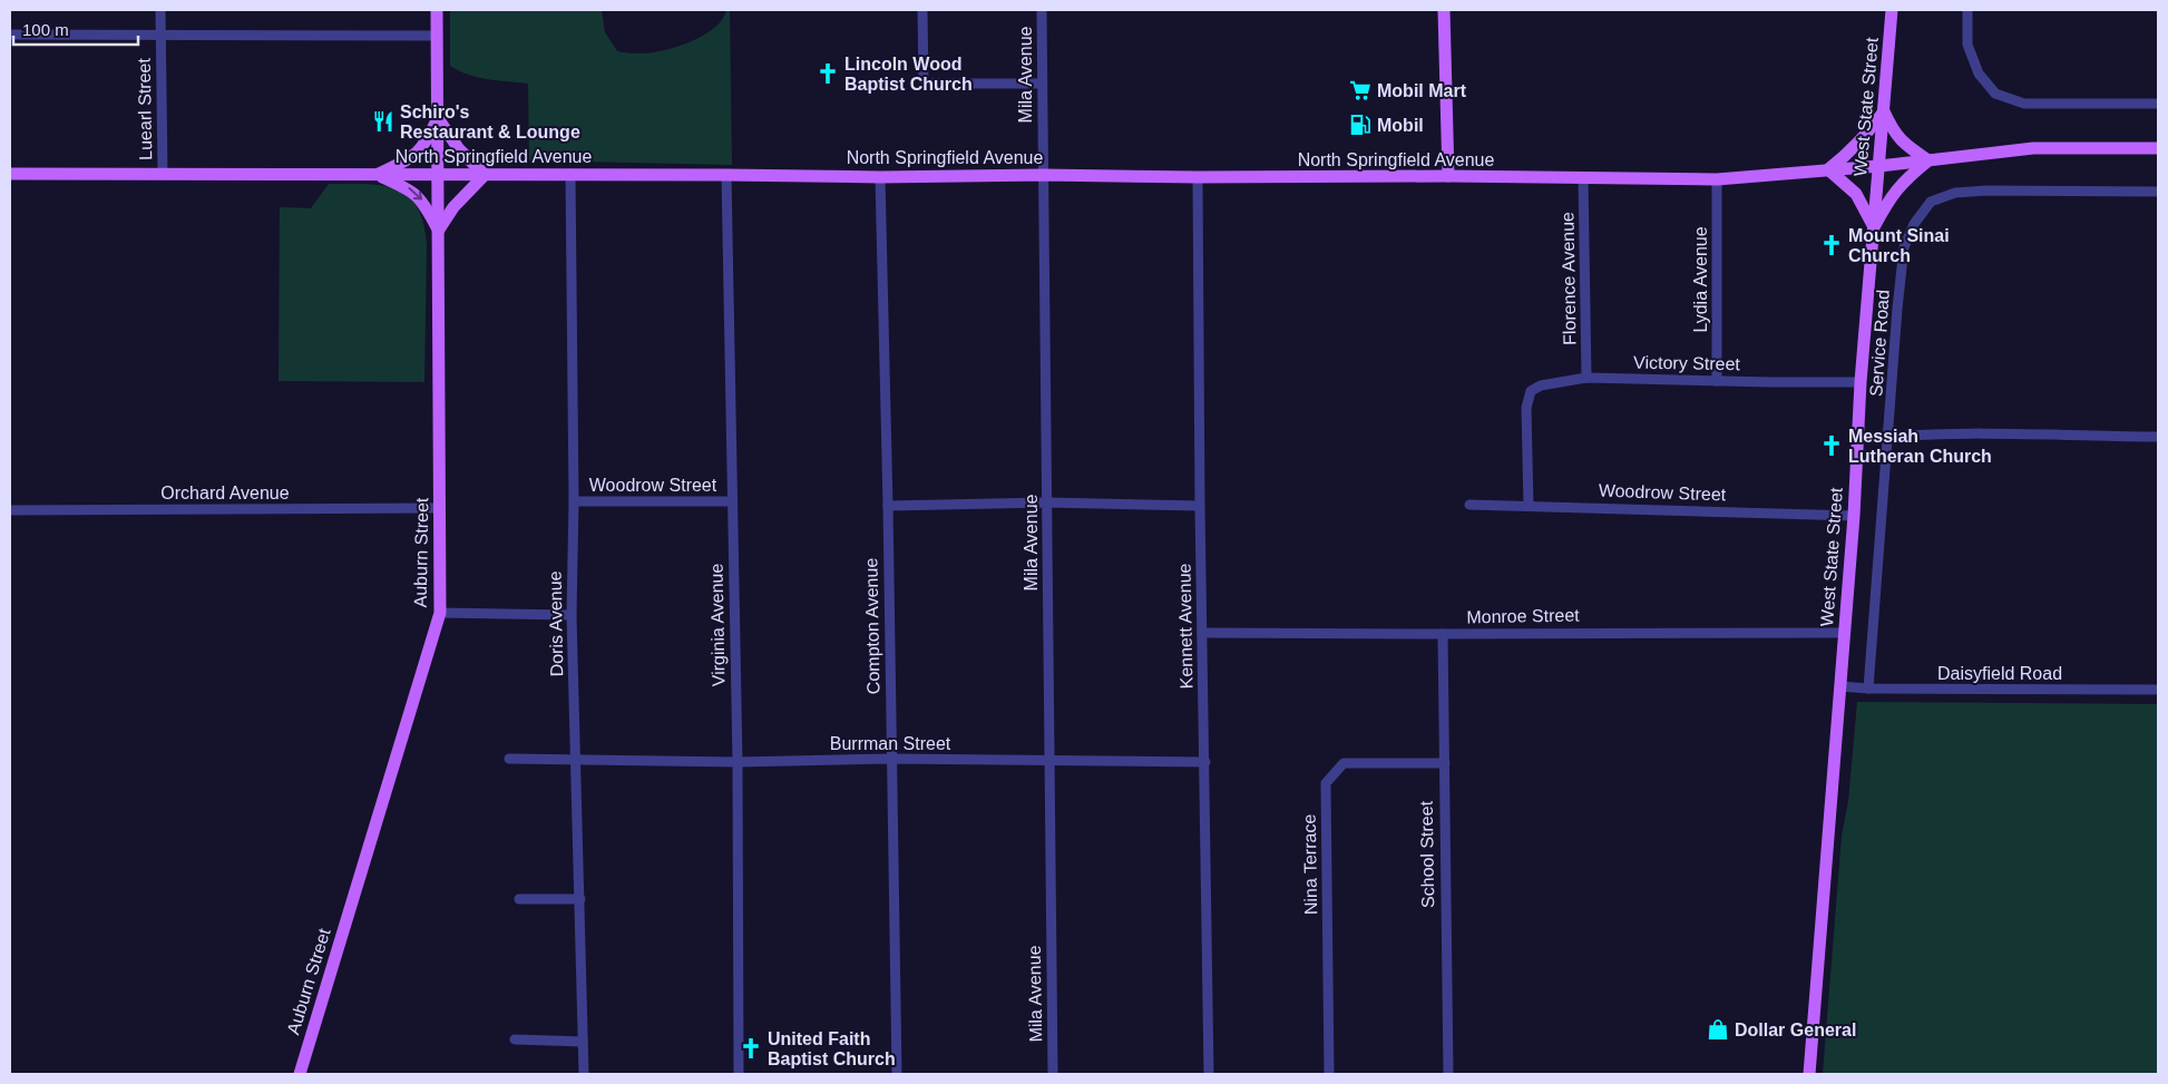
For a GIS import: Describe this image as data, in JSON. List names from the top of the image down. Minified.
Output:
{"streets":{"main road":["West State Street","North Springfield Avenue","Auburn Street"],"street":["Mila Avenue","Luearl Street","Florence Avenue","Lydia Avenue","Service Road","Victory Street","Woodrow Street","Orchard Avenue","Monroe Street","Doris Avenue","Virginia Avenue","Compton Avenue","Kennett Avenue","Daisyfield Road","Burrman Street","School Street","Nina Terrace"]},"crossings":[["Mila Avenue","North Springfield Avenue"],["Mila Avenue","Burrman Street"],["West State Street","North Springfield Avenue"],["West State Street","Victory Street"],["West State Street","Woodrow Street"],["West State Street","Monroe Street"],["West State Street","Daisyfield Road"],["Luearl Street","North Springfield Avenue"],["North Springfield Avenue","Florence Avenue"],["North Springfield Avenue","Lydia Avenue"],["North Springfield Avenue","Auburn Street"],["North Springfield Avenue","Doris Avenue"],["North Springfield Avenue","Virginia Avenue"],["North Springfield Avenue","Compton Avenue"],["North Springfield Avenue","Kennett Avenue"],["Florence Avenue","Victory Street"],["Lydia Avenue","Victory Street"],["Service Road","Daisyfield Road"],["Victory Street","Woodrow Street"],["Woodrow Street","Doris Avenue"],["Woodrow Street","Virginia Avenue"],["Orchard Avenue","Auburn Street"],["Monroe Street","Kennett Avenue"],["Monroe Street","School Street"],["Doris Avenue","Burrman Street"],["Virginia Avenue","Burrman Street"],["Compton Avenue","Burrman Street"],["Kennett Avenue","Burrman Street"],["School Street","Nina Terrace"]],"places":{"church":["Lincoln Wood Baptist Church","Mount Sinai Church","Messiah Lutheran Church","United Faith Baptist Church"],"supermarket":["Mobil Mart"],"restaurant":["Schiro's Restaurant & Lounge"],"fuel station":["Mobil"],"shop":["Dollar General"]},"scale_bar":"100 m"}
